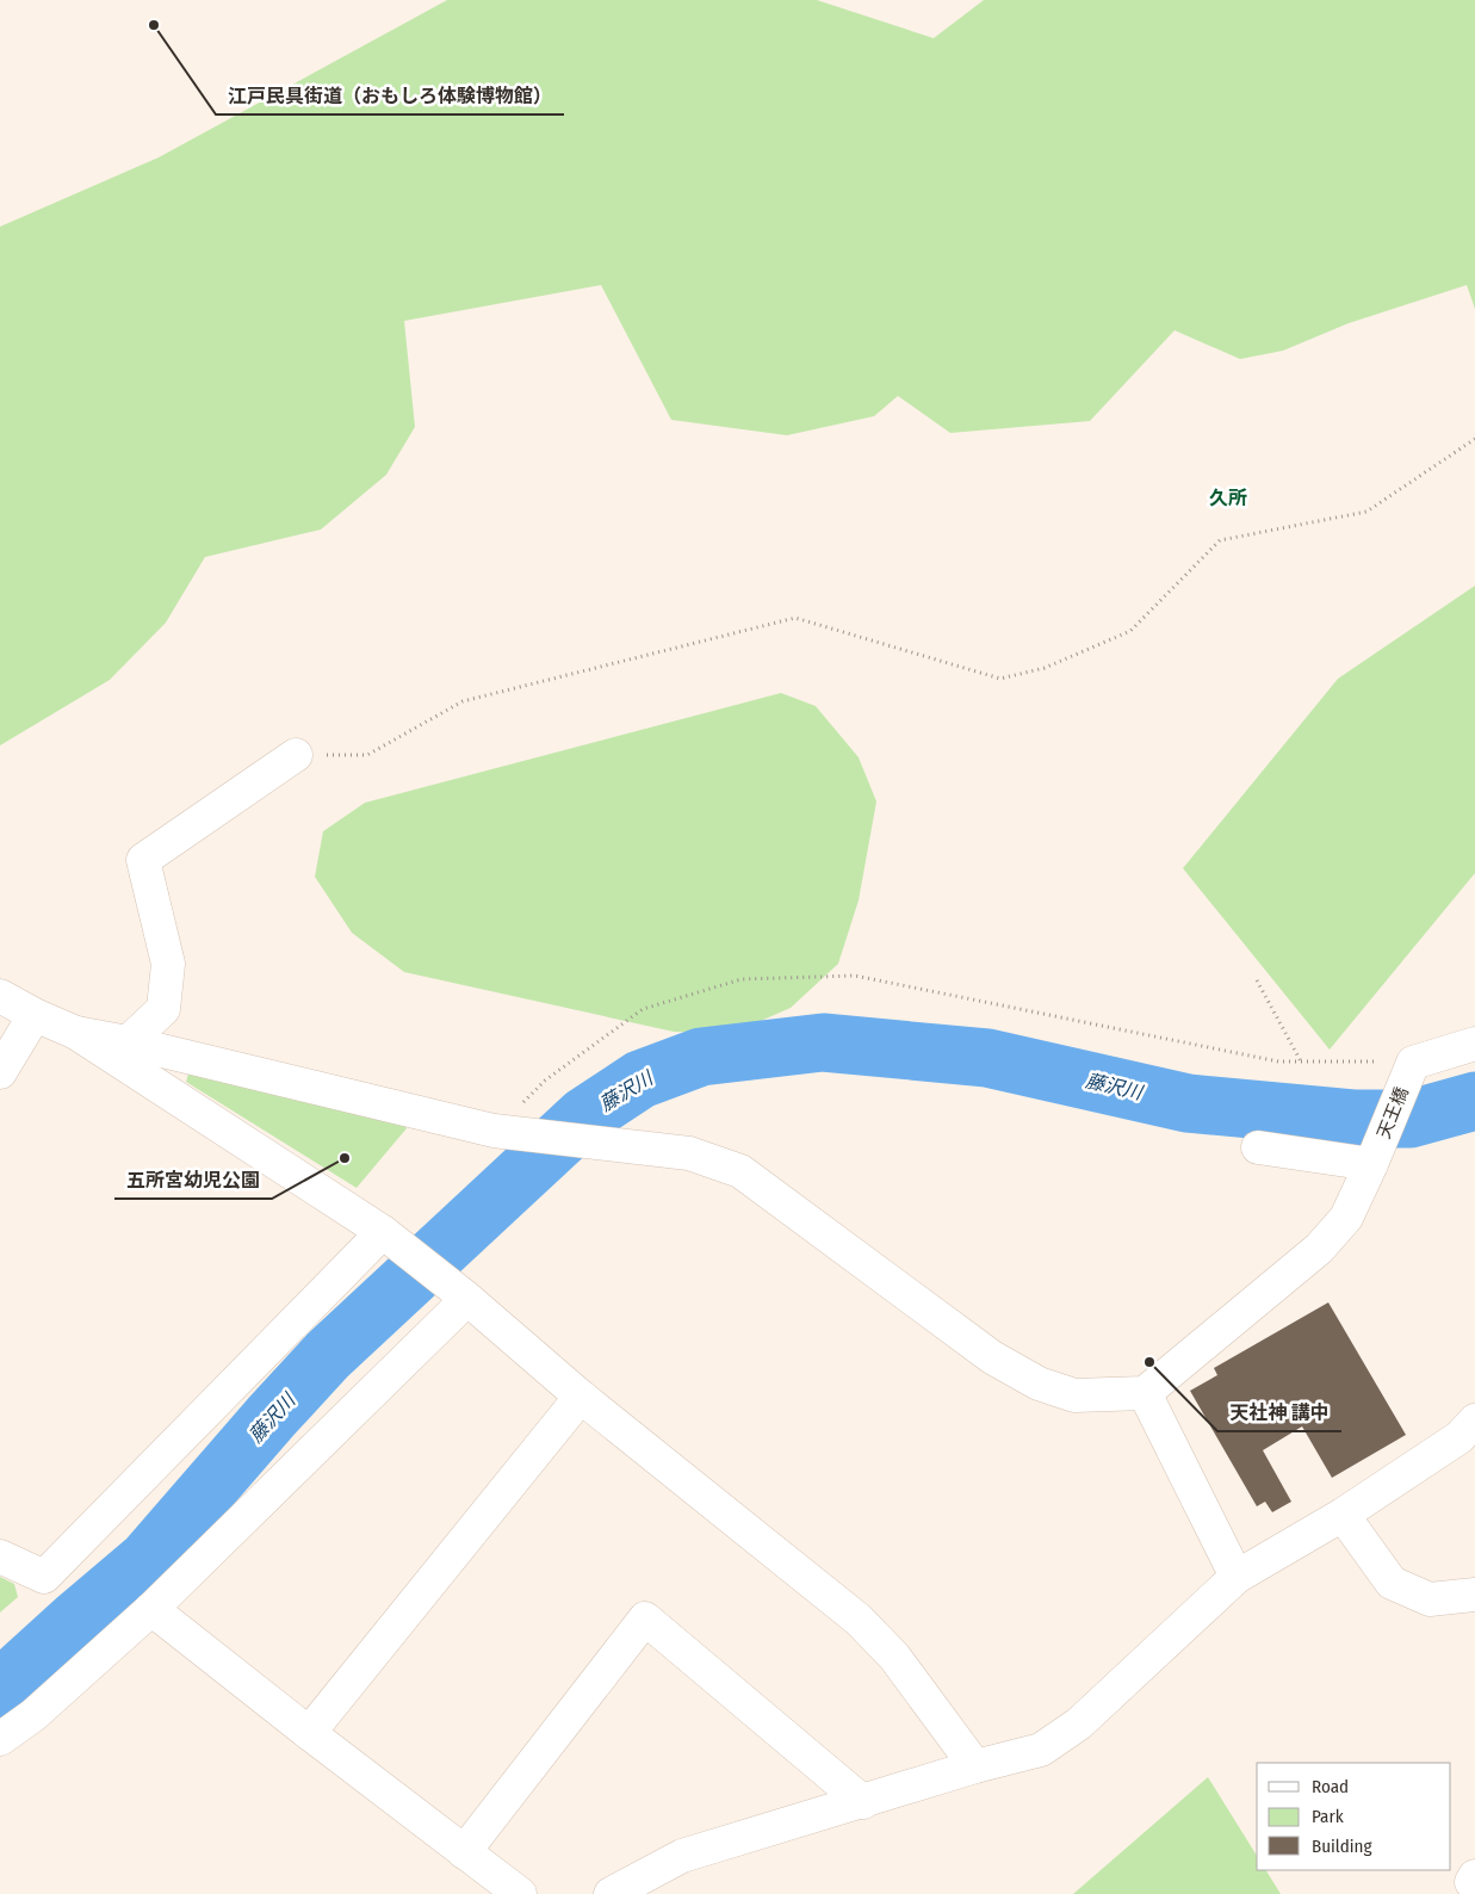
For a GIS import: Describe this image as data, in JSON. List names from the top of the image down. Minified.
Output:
{"streets":{"street":["天王橋"]},"districts":["久所"],"water":["藤沢川"],"places":["江戸民具街道（おもしろ体験博物館）","五所宮幼児公園","天社神 講中"],"legend":["Road","Park","Building"]}
